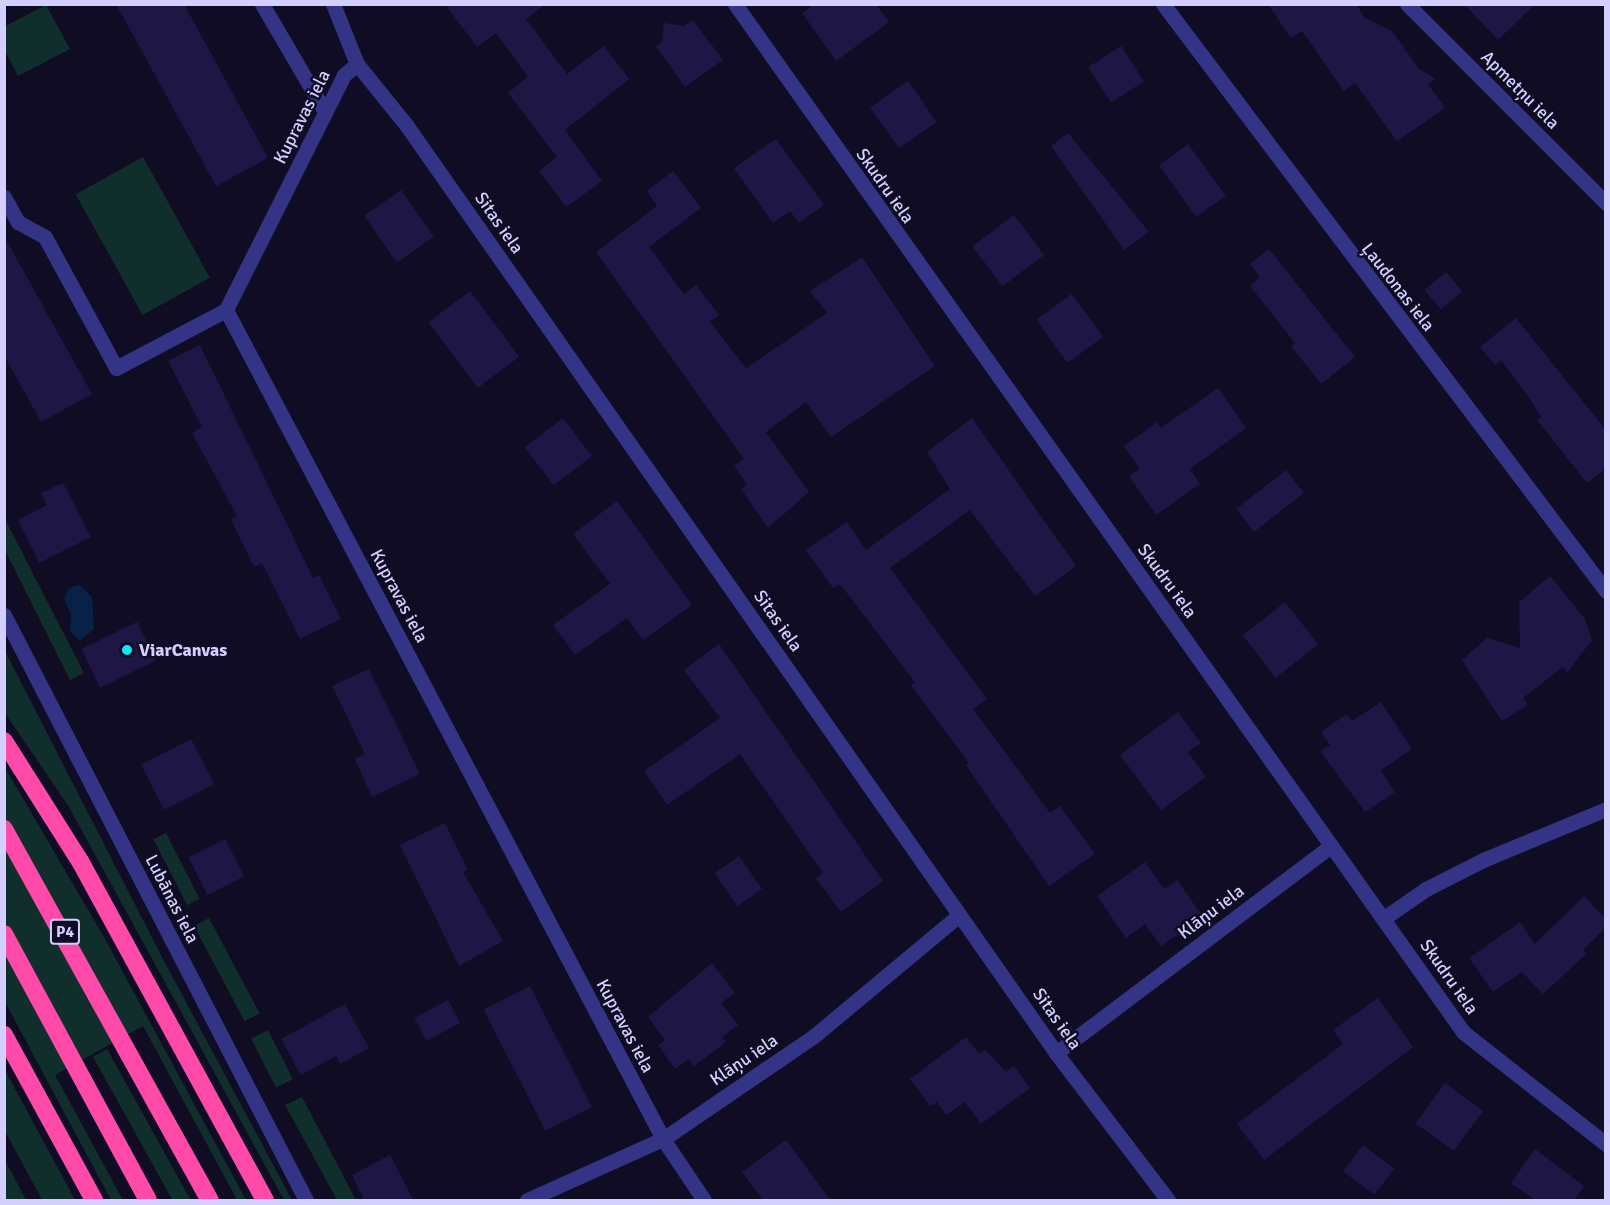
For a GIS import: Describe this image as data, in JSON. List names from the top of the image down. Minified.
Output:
{"streets":{"highway":["P4"],"street":["Apmetņu iela","Kupravas iela","Skudru iela","Sitas iela","Ļaudonas iela","Lubānas iela","Klāņu iela"]},"crossings":[["Kupravas iela","Sitas iela"],["Kupravas iela","Klāņu iela"],["Skudru iela","Klāņu iela"],["Sitas iela","Klāņu iela"]],"places":["ViarCanvas"]}
